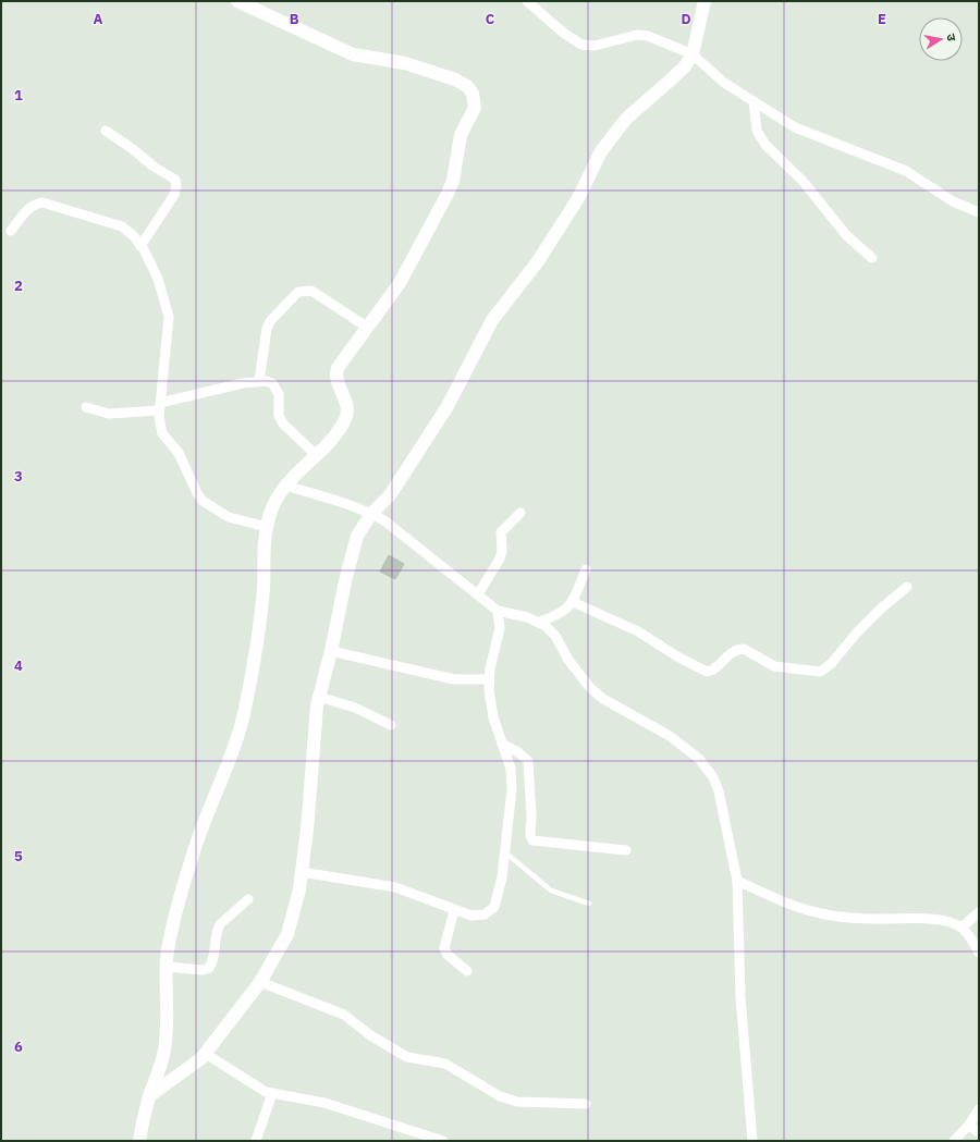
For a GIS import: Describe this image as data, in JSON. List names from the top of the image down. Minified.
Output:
{"north":"right","grid":{"columns":["A","B","C","D","E"],"rows":["1","2","3","4","5","6"]}}
